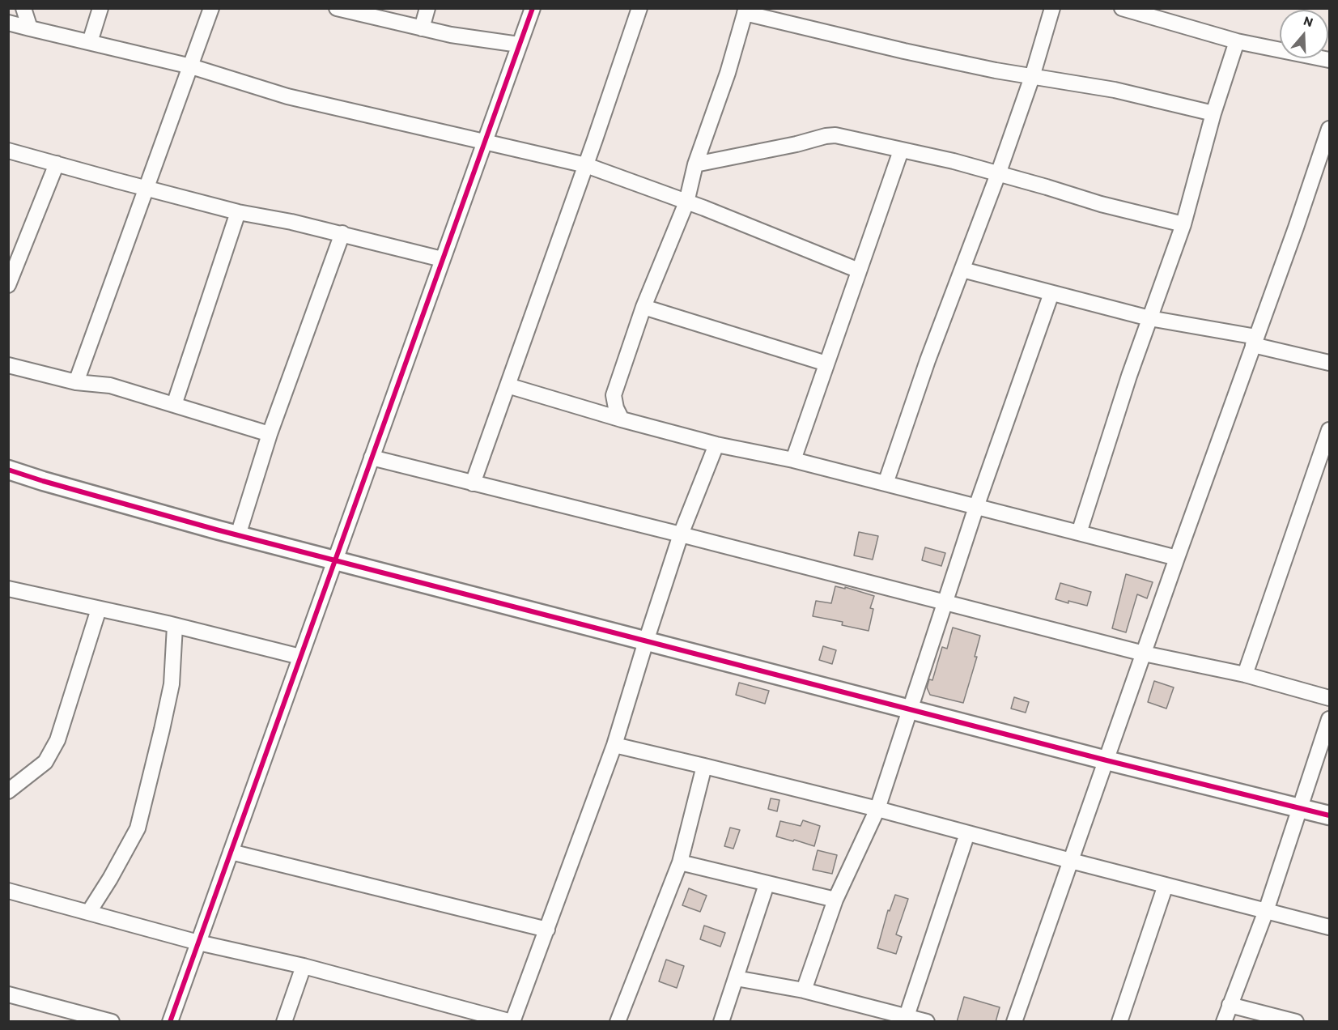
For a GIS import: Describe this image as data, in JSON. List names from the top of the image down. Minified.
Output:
{"north":"top"}
